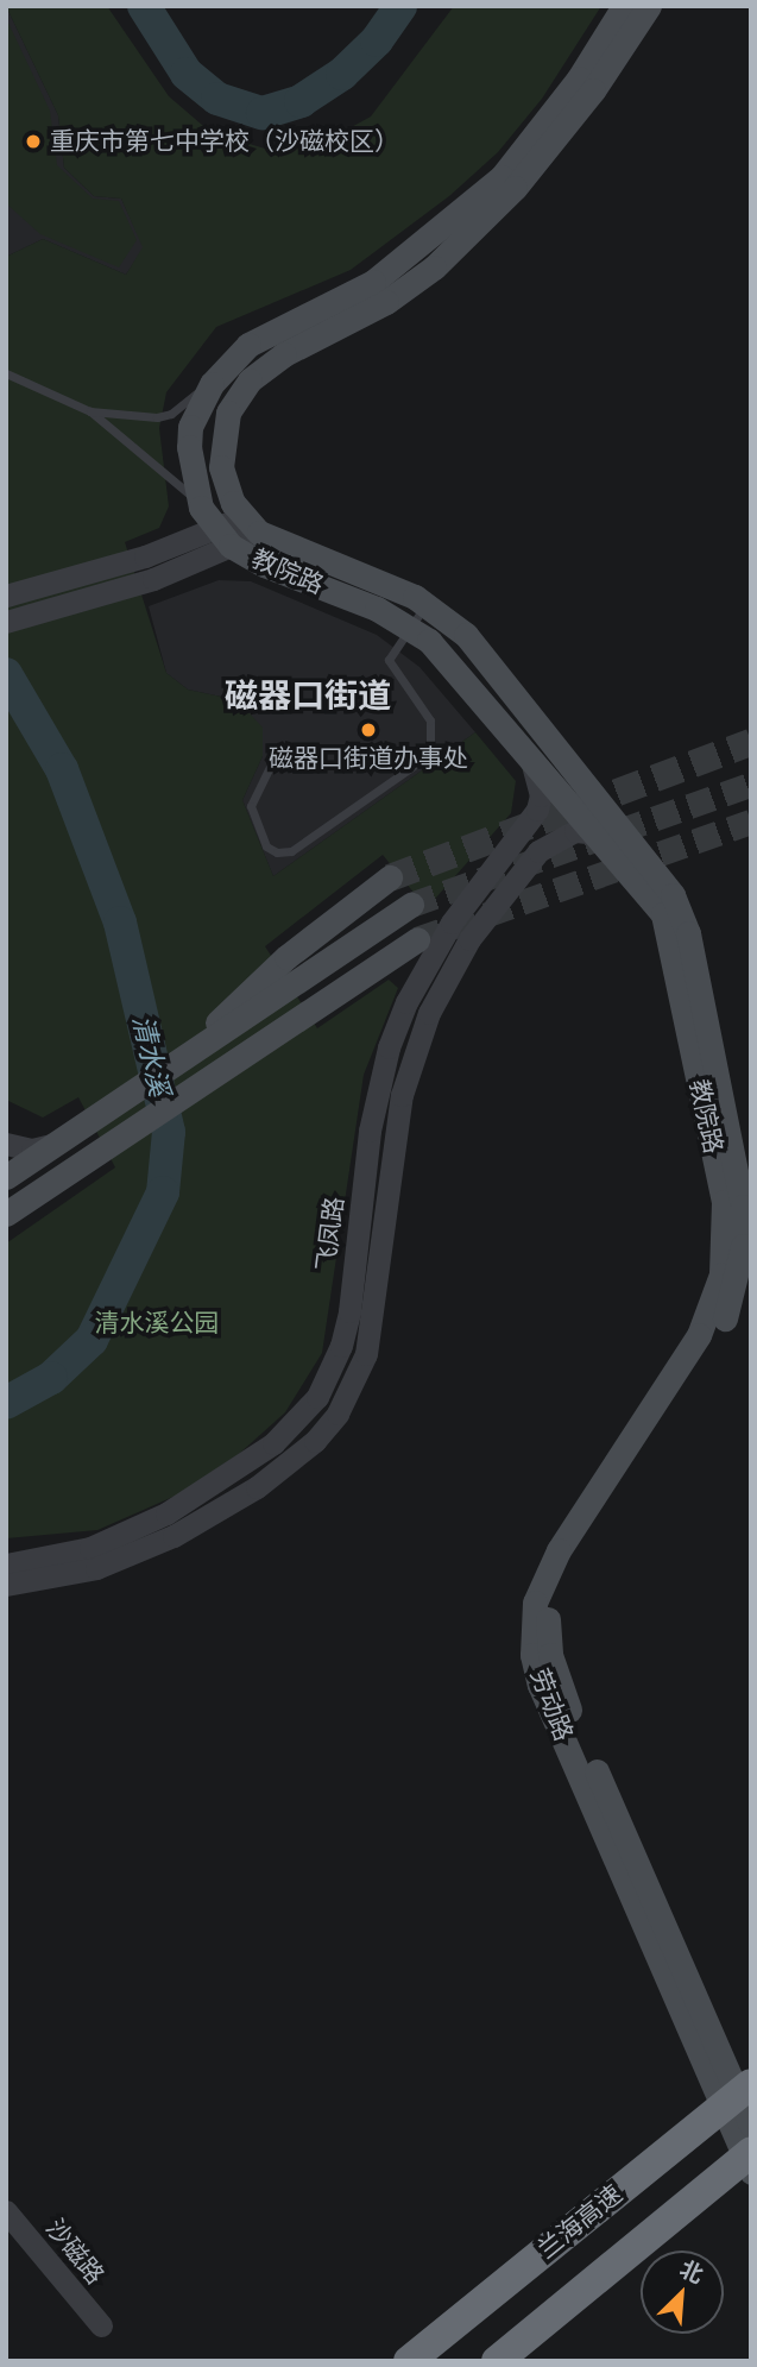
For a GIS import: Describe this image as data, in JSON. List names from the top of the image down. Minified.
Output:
{"streets":{"highway":["兰海高速"],"main road":["教院路","劳动路"],"street":["飞凤路","沙磁路"]},"crossings":[["教院路","飞凤路"],["教院路","劳动路"]],"districts":["磁器口街道"],"water":["清水溪"],"parks":["清水溪公园"],"places":["重庆市第七中学校（沙磁校区）","磁器口街道办事处"],"north":"top right"}
